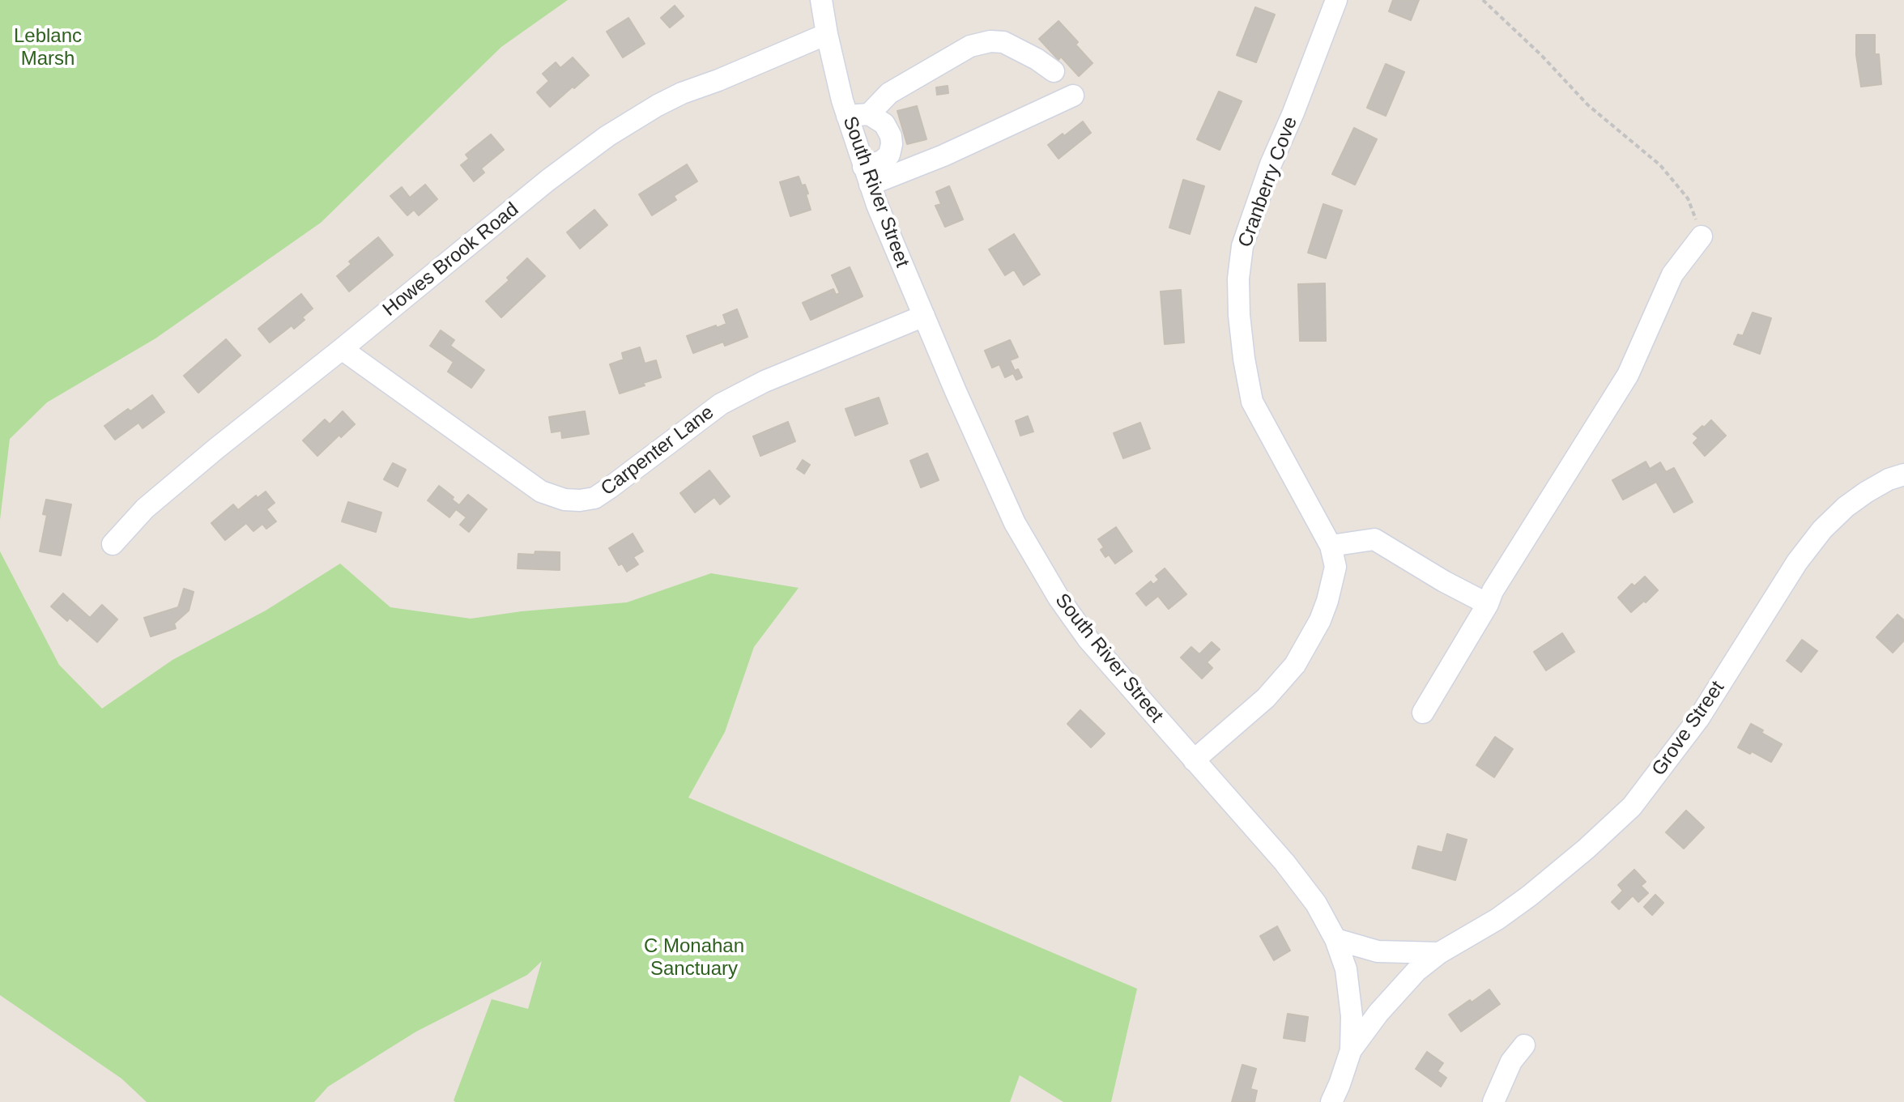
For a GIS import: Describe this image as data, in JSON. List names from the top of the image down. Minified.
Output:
{"streets":{"street":["Cranberry Cove","South River Street","Howes Brook Road","Carpenter Lane","Grove Street"]},"crossings":[["Cranberry Cove","South River Street"],["South River Street","Howes Brook Road"],["South River Street","Carpenter Lane"],["South River Street","Grove Street"],["Howes Brook Road","Carpenter Lane"]],"parks":["Leblanc Marsh","C Monahan Sanctuary"]}
